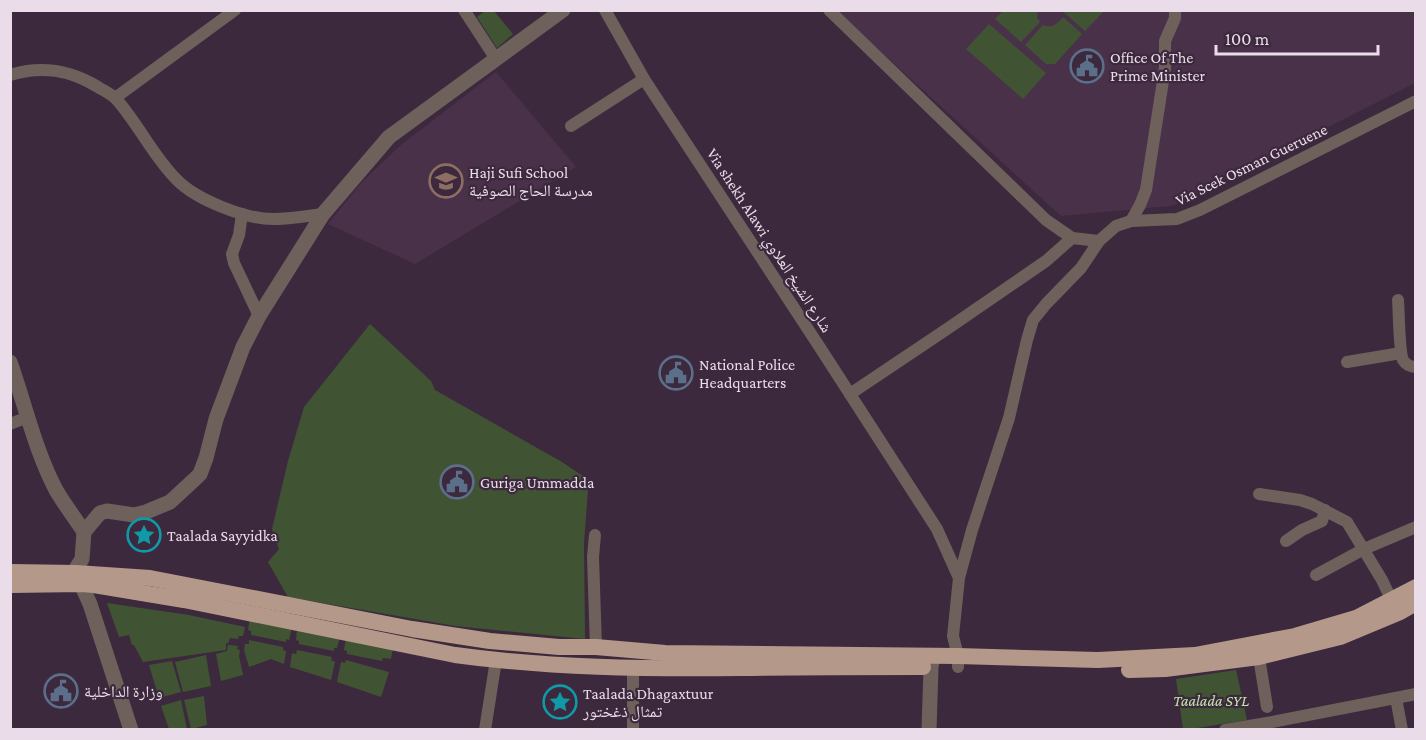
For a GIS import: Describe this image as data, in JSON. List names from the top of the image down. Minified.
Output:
{"streets":{"street":["Via Scek Osman Gueruene","Via shekh Alawi شارع الشيخ العلاوي"]},"parks":["Taalada SYL"],"places":{"public building":["Office Of The Prime Minister","National Police Headquarters","Guriga Ummadda","وزارة الداخلية"],"school or university":["Haji Sufi School مدرسة الحاج الصوفية"],"place":["Taalada Sayyidka","Taalada Dhagaxtuur تمثال ذغختور"]},"scale_bar":"100 m"}
